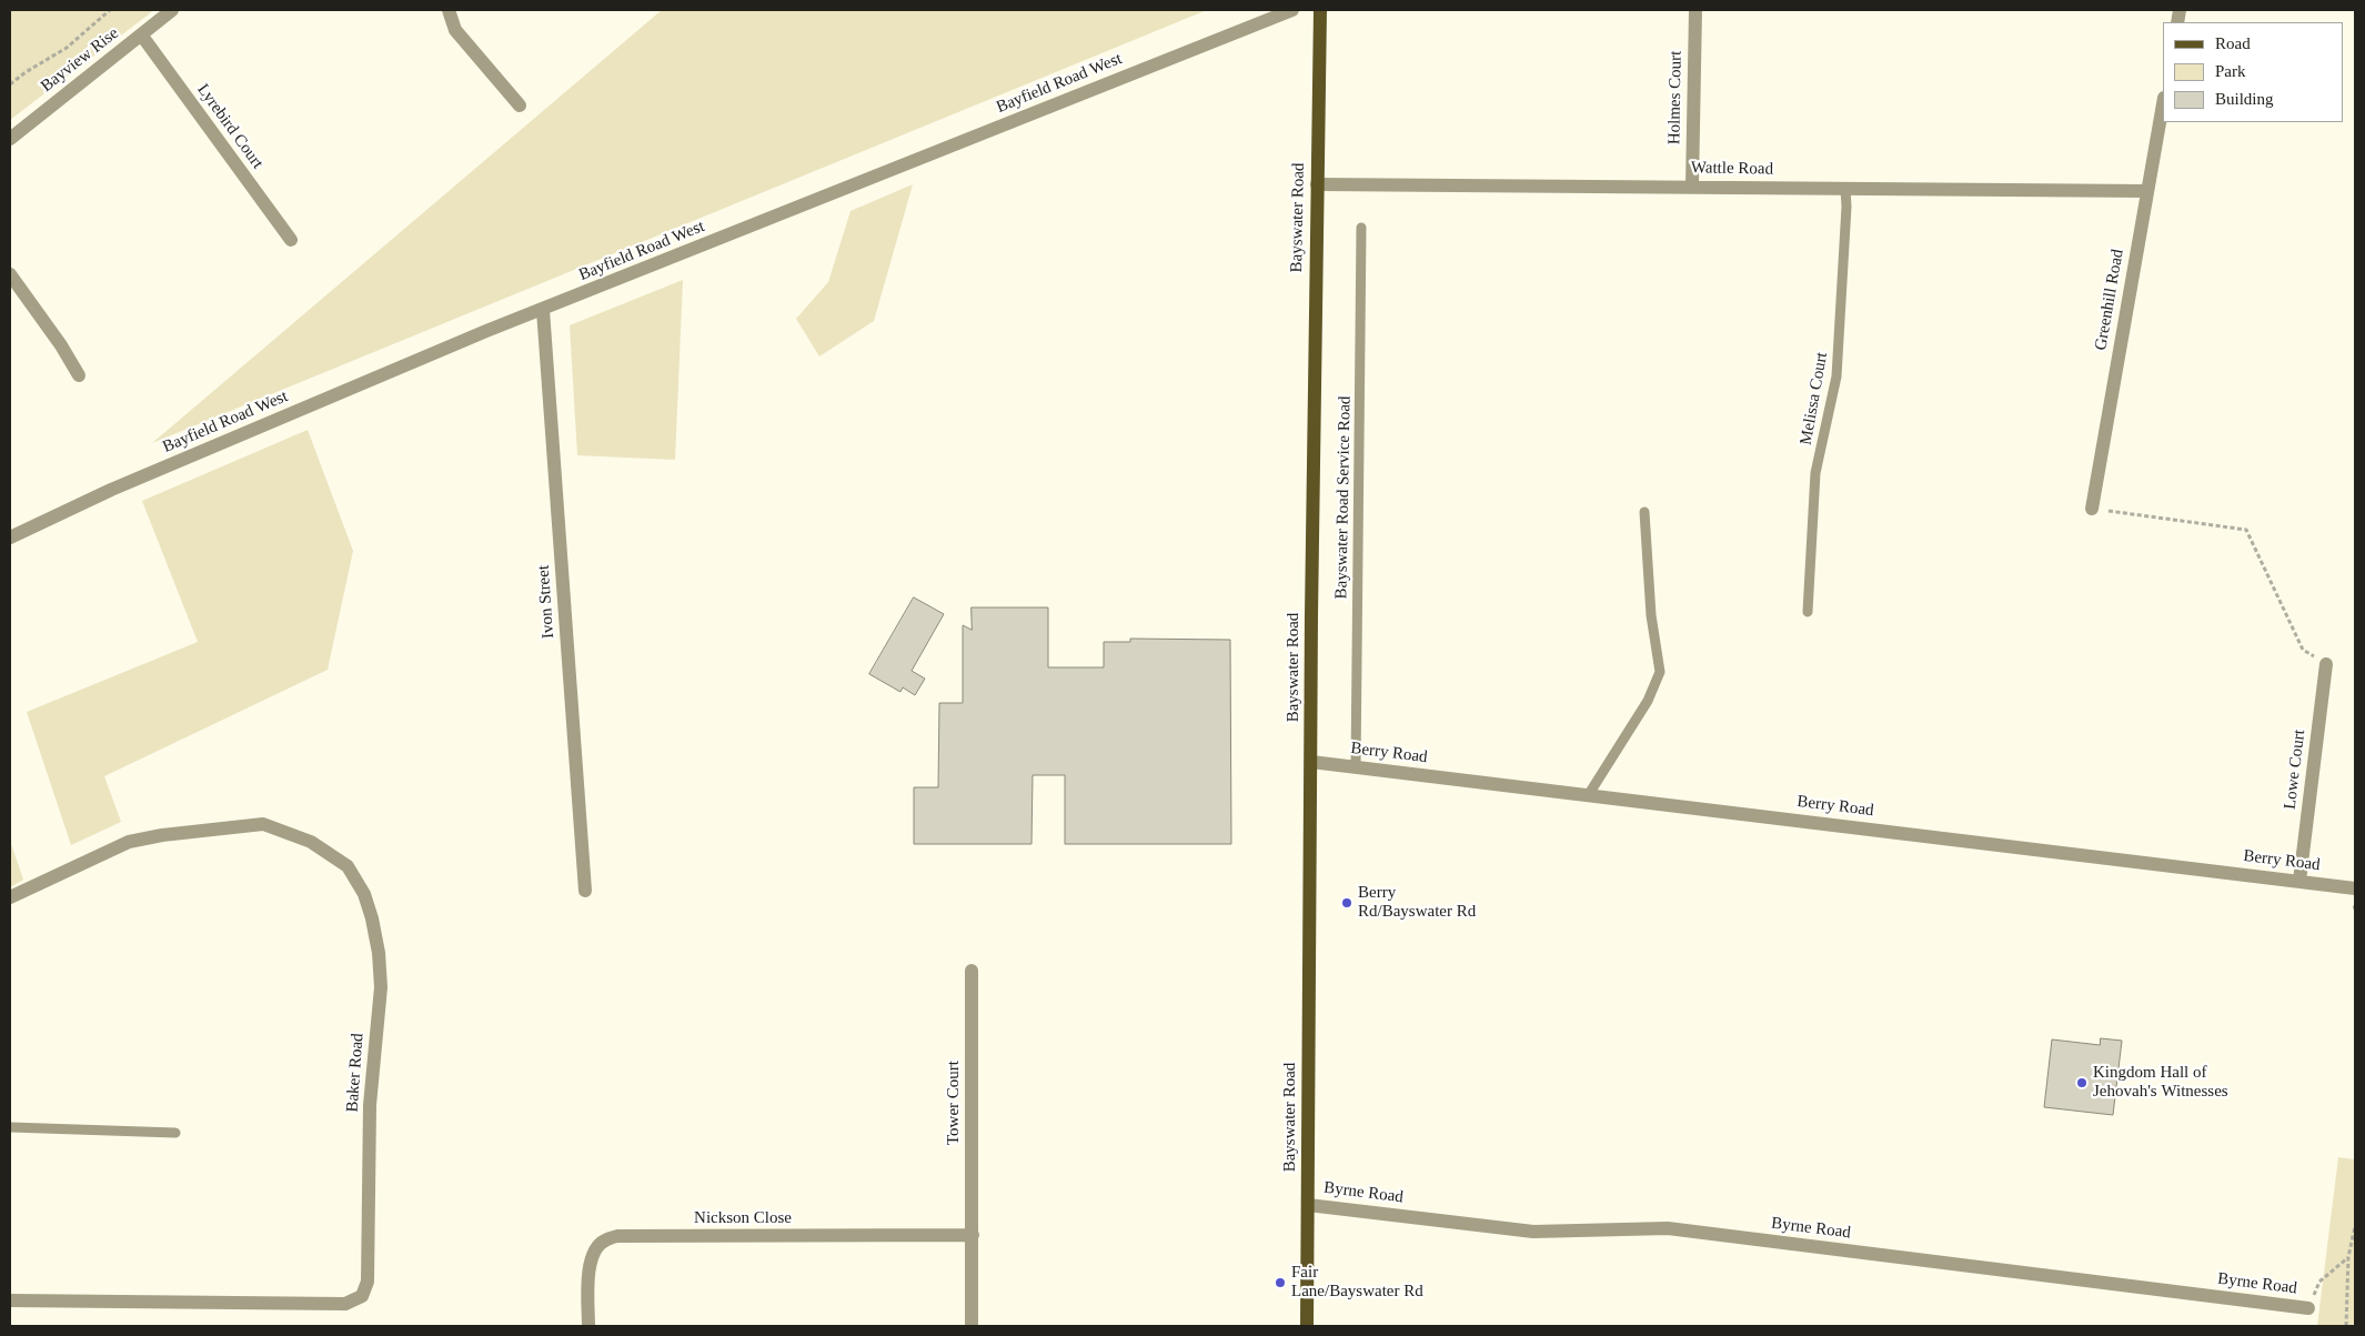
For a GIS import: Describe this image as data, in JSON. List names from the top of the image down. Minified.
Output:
{"streets":{"main road":["Bayswater Road"],"street":["Bayview Rise","Bayfield Road West","Holmes Court","Lyrebird Court","Wattle Road","Greenhill Road","Ivon Street","Berry Road","Lowe Court","Baker Road","Tower Court","Byrne Road","Nickson Close"],"lane":["Melissa Court","Bayswater Road Service Road"]},"crossings":[["Bayview Rise","Lyrebird Court"],["Bayfield Road West","Ivon Street"],["Holmes Court","Wattle Road"],["Wattle Road","Bayswater Road"],["Wattle Road","Greenhill Road"],["Wattle Road","Melissa Court"],["Bayswater Road","Berry Road"],["Bayswater Road","Byrne Road"],["Bayswater Road Service Road","Berry Road"],["Berry Road","Lowe Court"],["Tower Court","Nickson Close"]],"places":["Berry Rd/Bayswater Rd","Kingdom Hall of Jehovah's Witnesses","Fair Lane/Bayswater Rd"],"legend":["Road","Park","Building"]}
